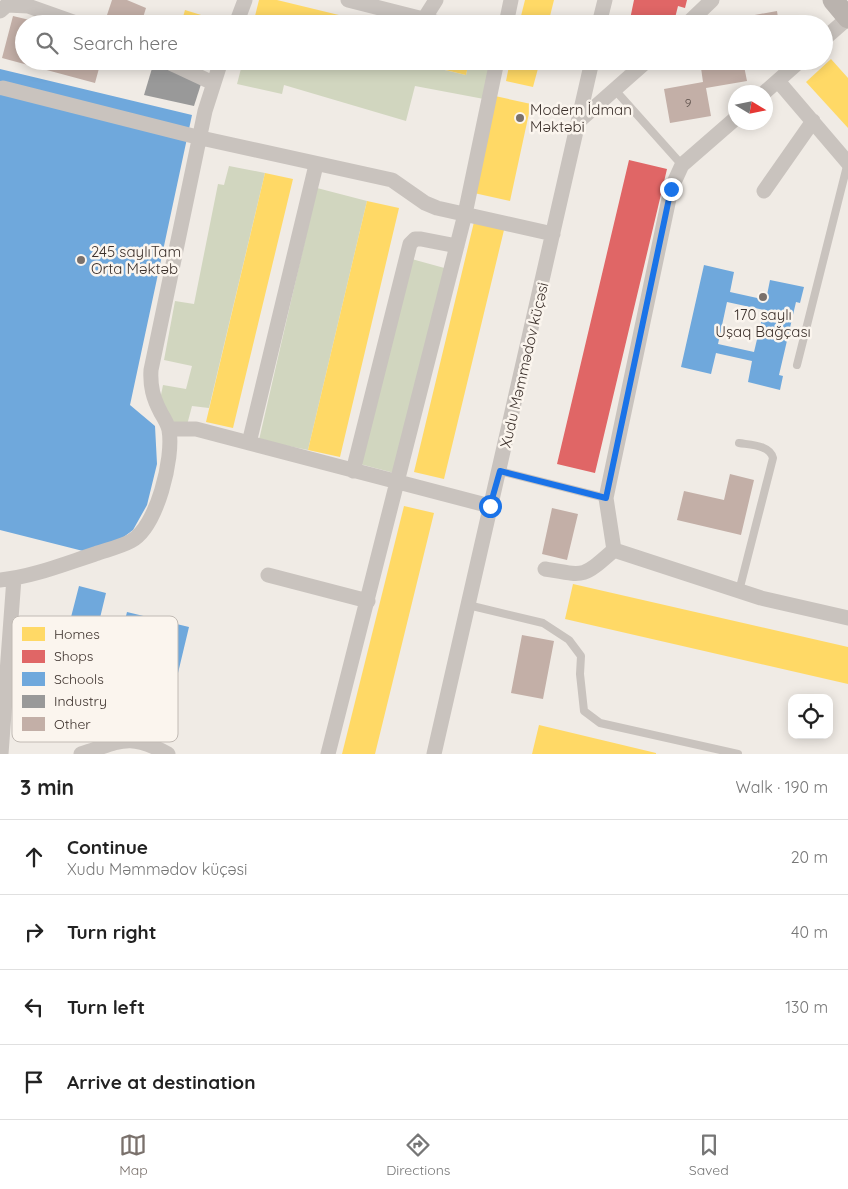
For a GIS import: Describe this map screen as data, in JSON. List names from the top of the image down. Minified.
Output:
{"streets":{"street":["Xudu Məmmədov küçəsi"]},"places":["Modern İdman Məktəbi","245 saylıTam Orta Məktəb","170 saylı Uşaq Bağçası"],"house_numbers":["9"],"legend":["Homes","Shops","Schools","Industry","Other"],"north":"right","page":{"search":"Search here","heading":["3 min","Walk · 190 m"],"list":[["Continue","Xudu Məmmədov küçəsi","20 m"],["Turn right","40 m"],["Turn left","130 m"],"Arrive at destination"],"nav":["Map","Directions","Saved"]}}
